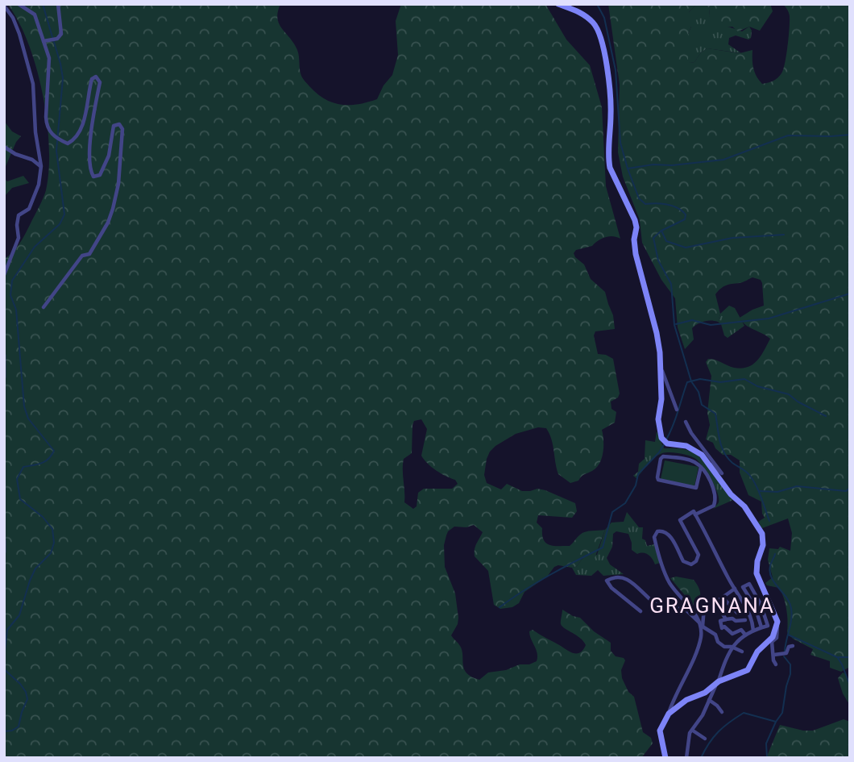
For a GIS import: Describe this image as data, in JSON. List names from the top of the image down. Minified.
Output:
{"districts":["GRAGNANA"]}
